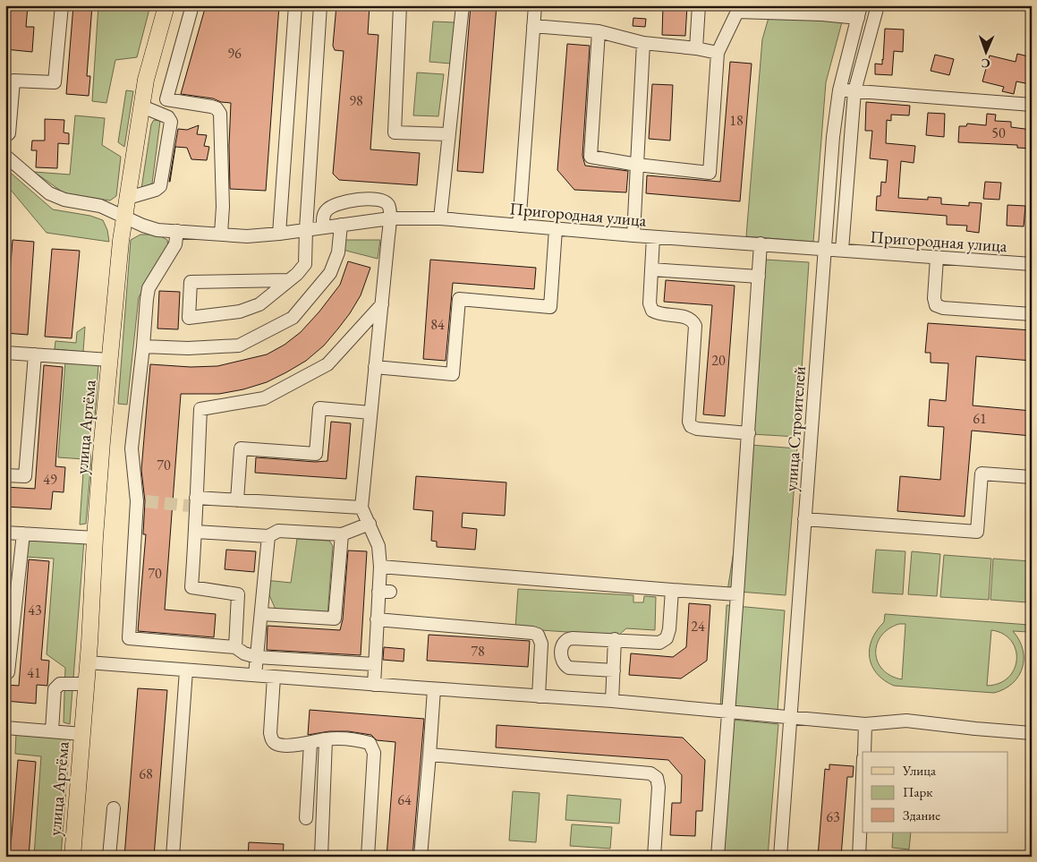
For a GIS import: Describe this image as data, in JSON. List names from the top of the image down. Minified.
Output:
{"streets":{"main road":["улица Артёма"],"street":["Пригородная улица","улица Строителей"]},"crossings":[["Пригородная улица","улица Артёма"],["Пригородная улица","улица Строителей"]],"house_numbers":["96","98","18","50","84","20","61","70","49","70","43","24","78","41","68","64","63"],"legend":["Улица","Парк","Здание"],"north":"bottom"}
